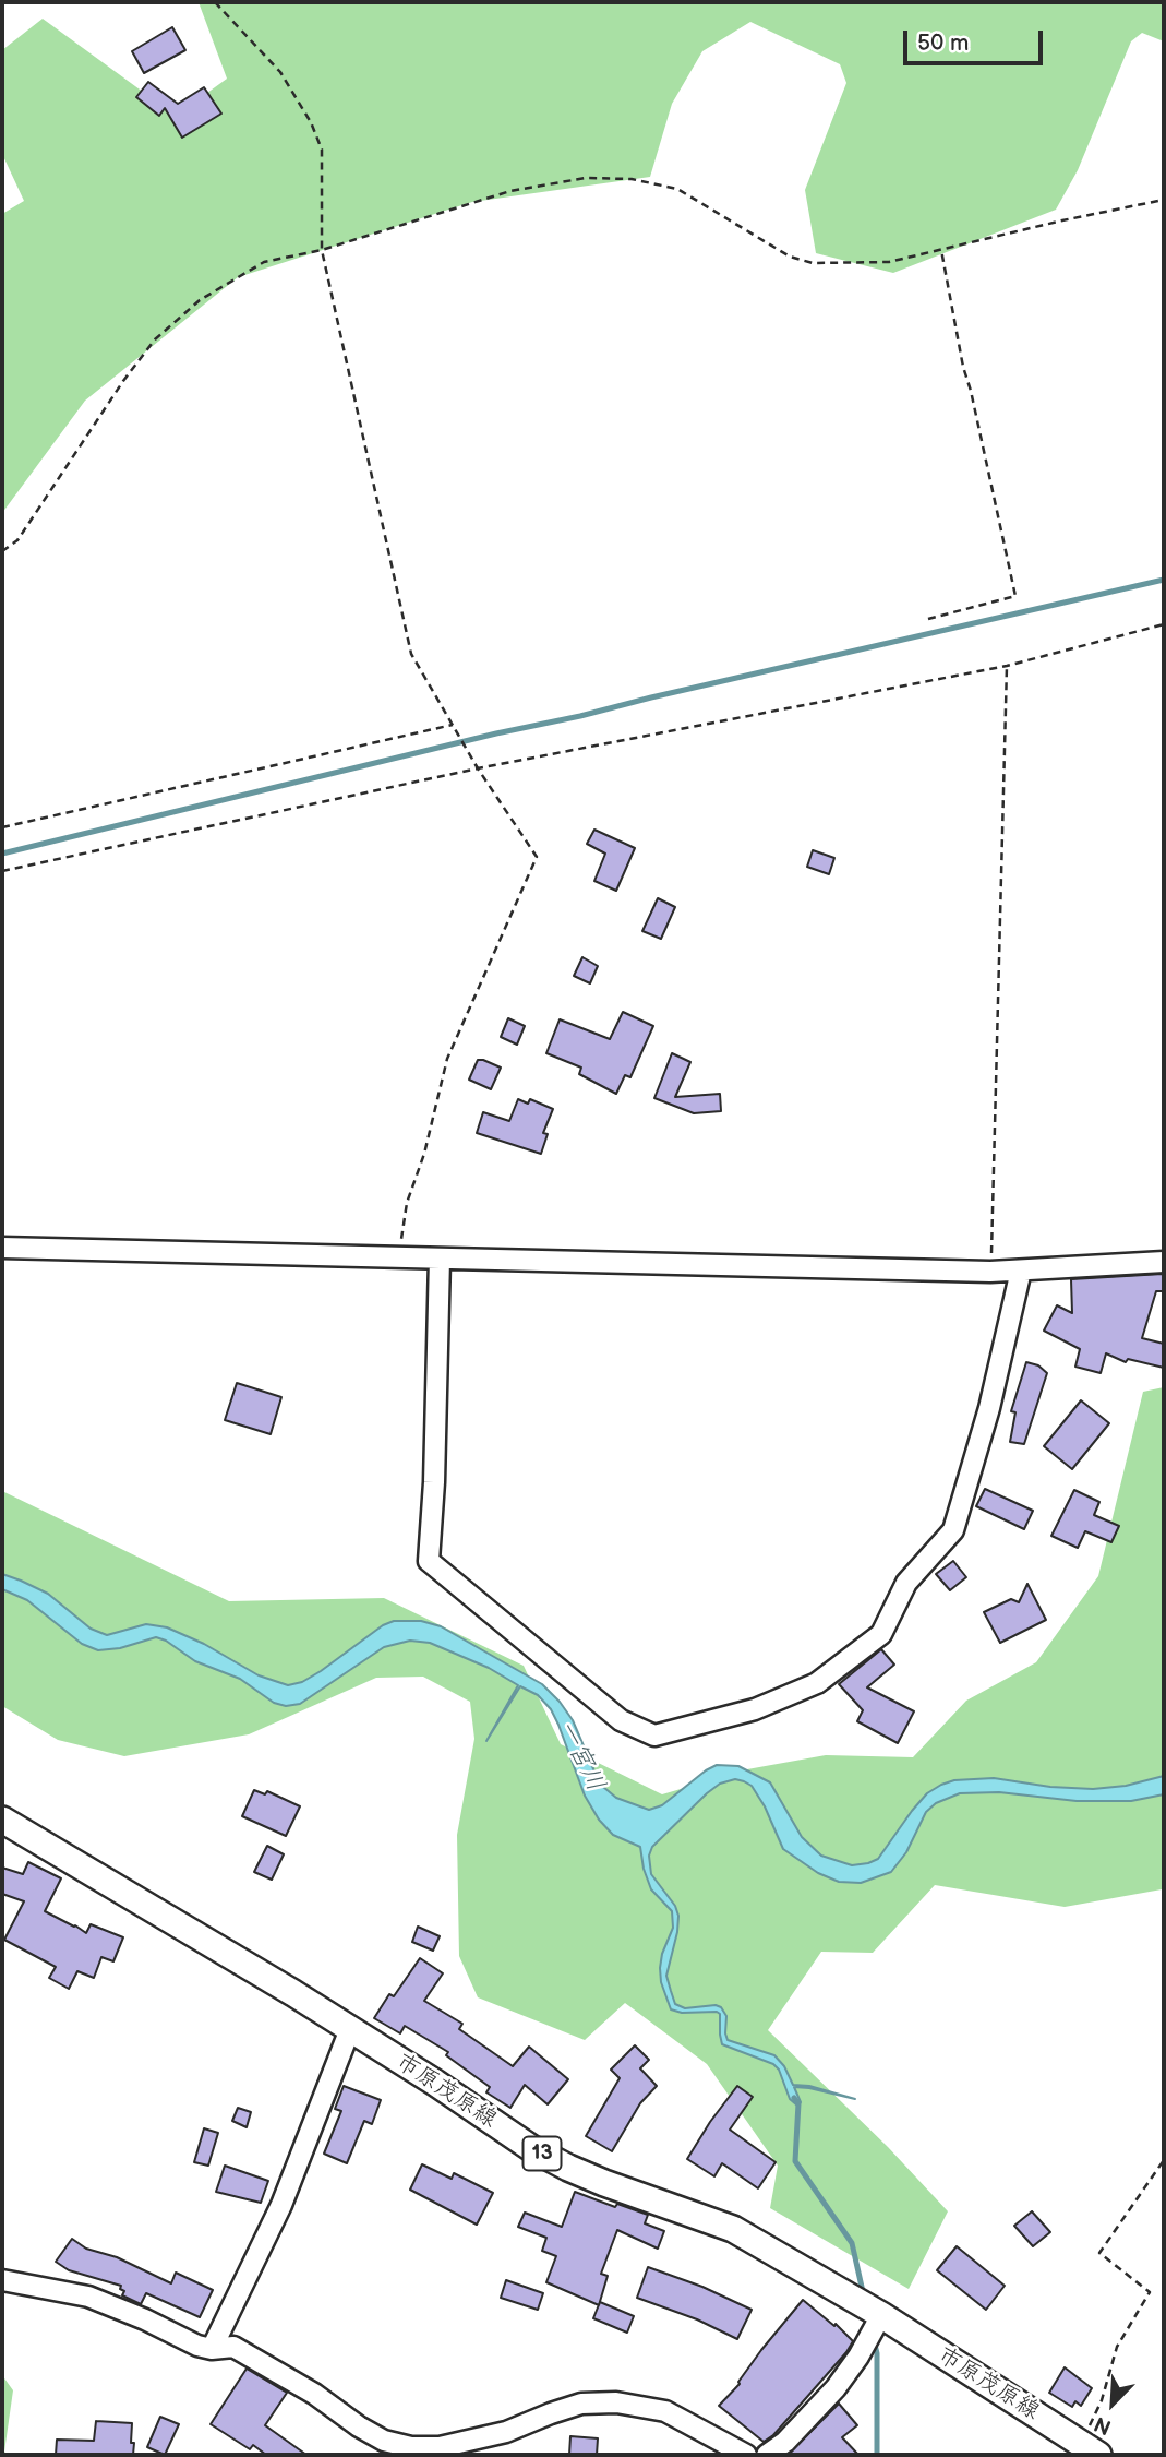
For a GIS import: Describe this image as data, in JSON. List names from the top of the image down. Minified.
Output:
{"streets":{"main road":["市原茂原線","13"]},"water":["一宮川"],"scale_bar":"50 m","north":"bottom left"}
